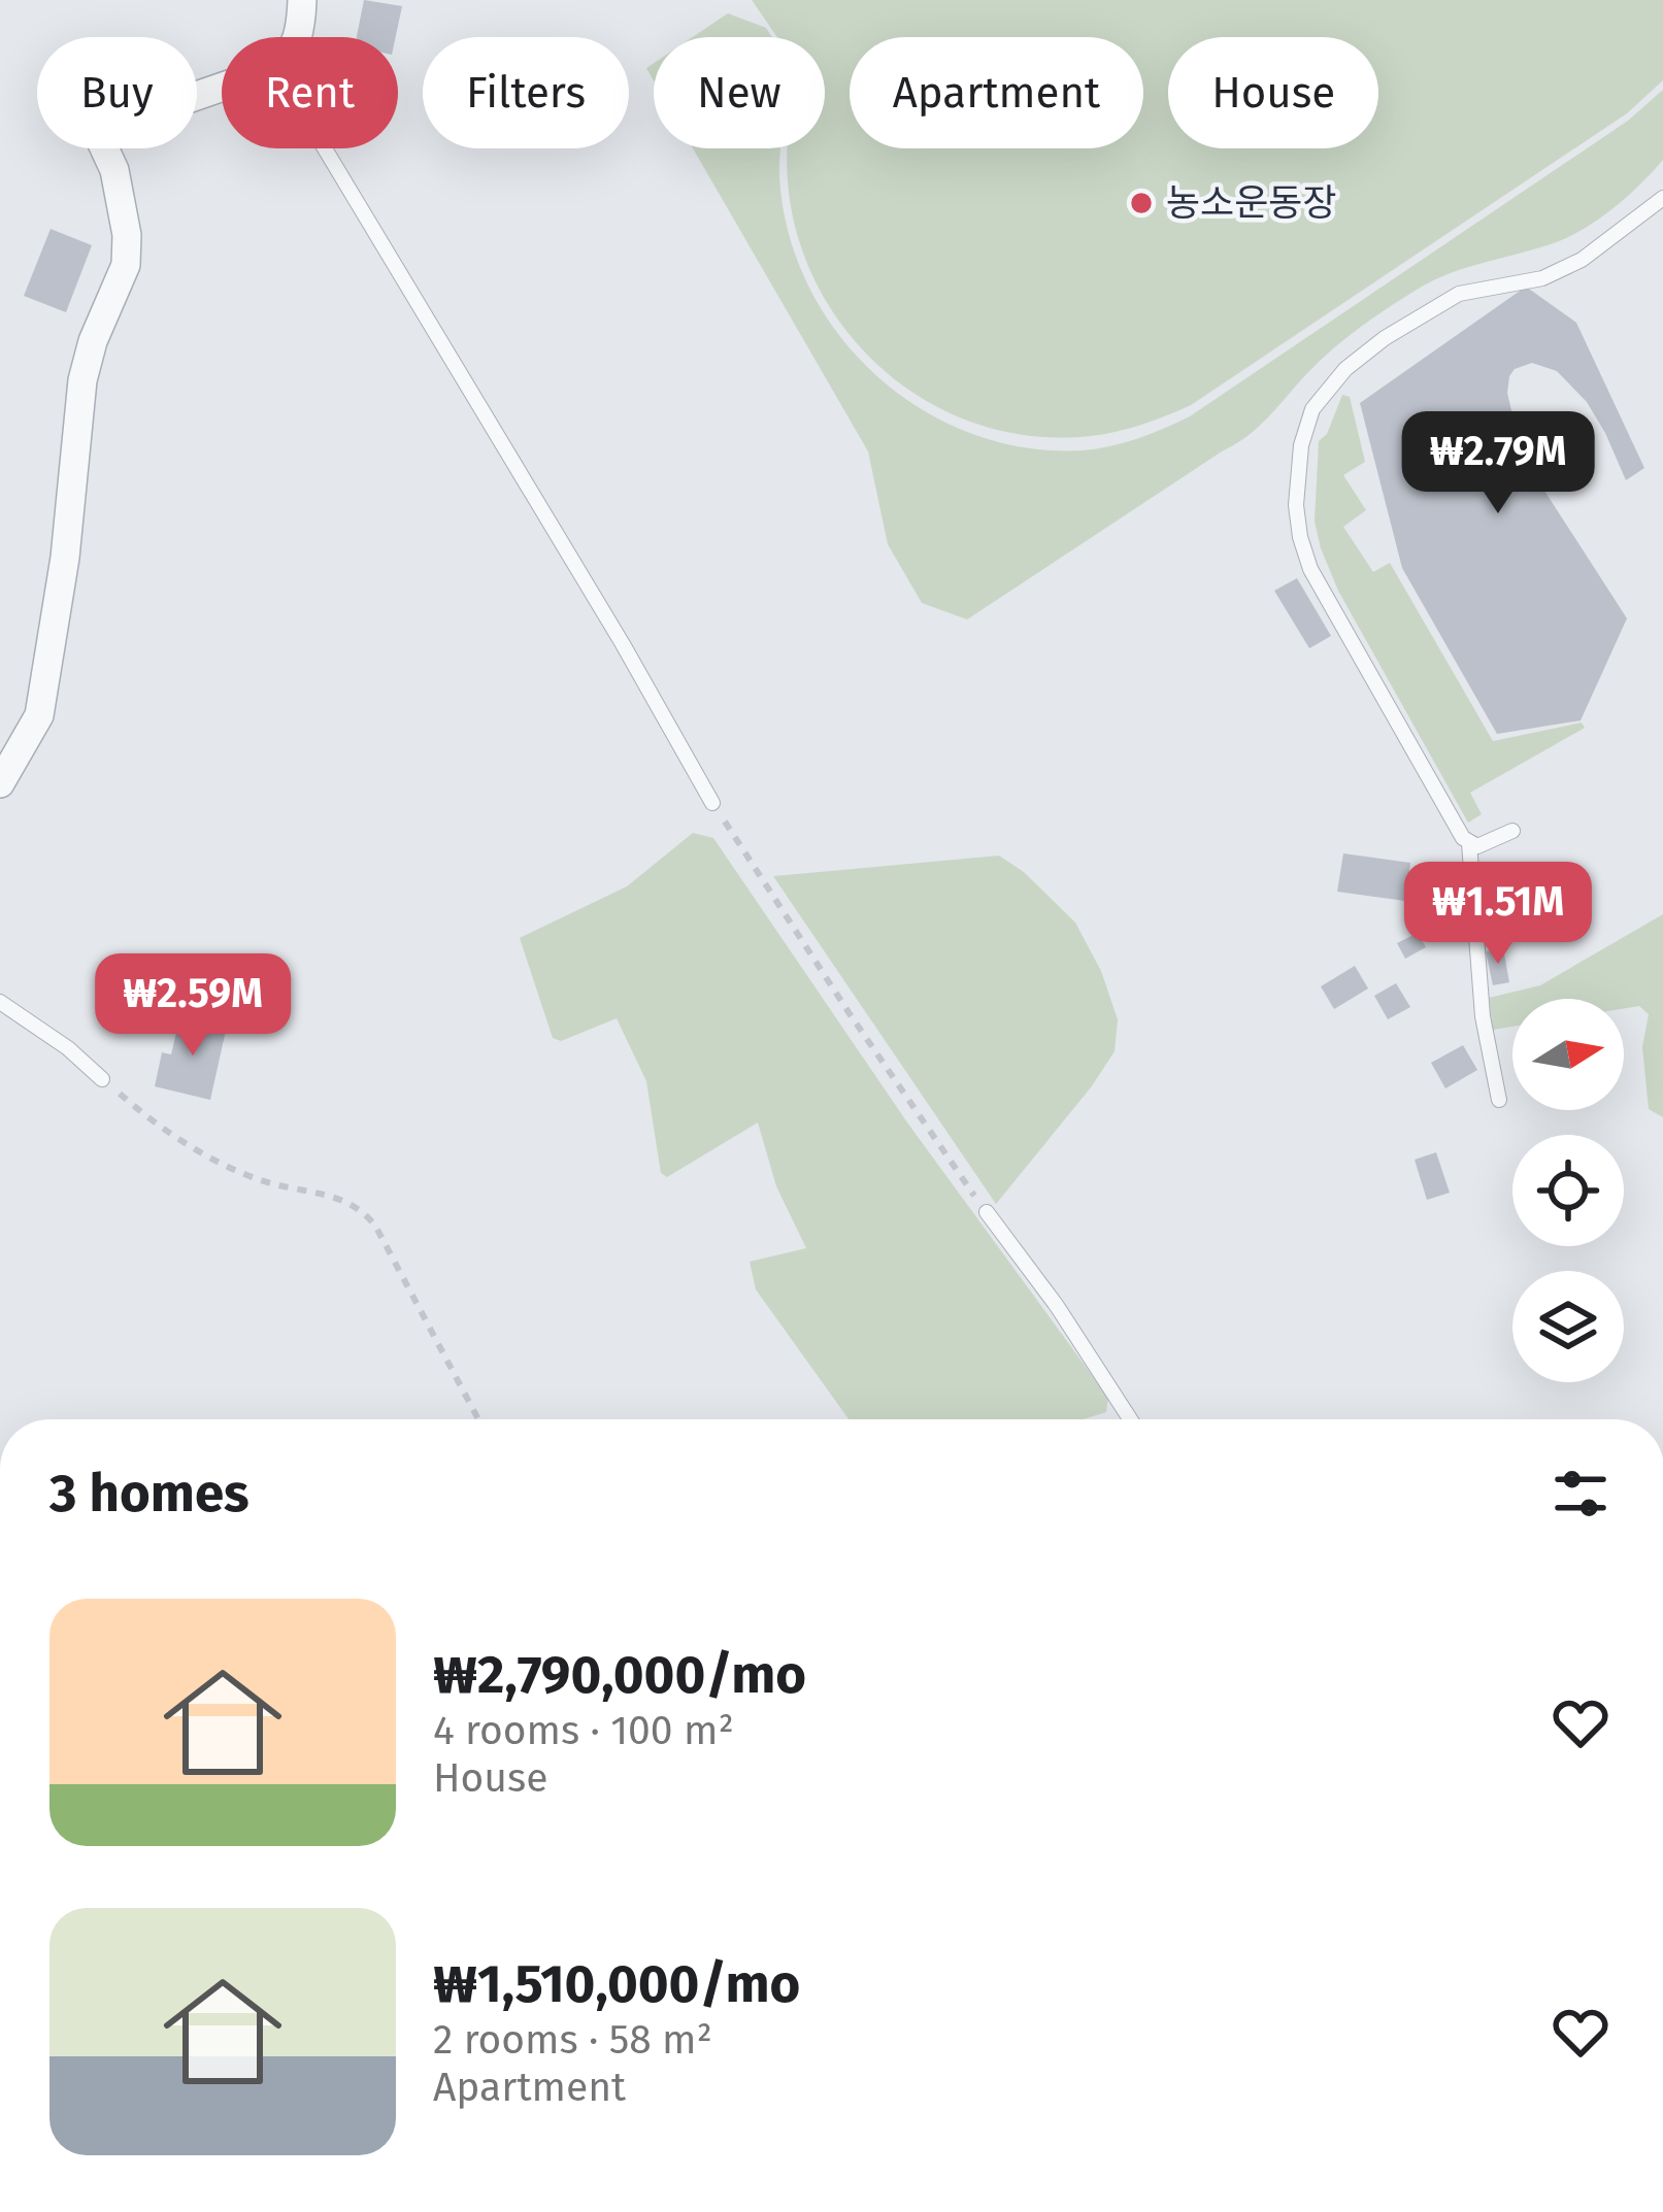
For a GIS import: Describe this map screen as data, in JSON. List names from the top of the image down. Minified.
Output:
{"places":["농소운동장"],"north":"right","page":{"chip":["Buy","Rent","Filters","New","Apartment","House"],"price":["₩2.79M","₩1.51M","₩2.59M"],"heading":"3 homes","list":[{"name":"₩2,790,000/mo","note":"4 rooms · 100 m² · House"},{"name":"₩1,510,000/mo","note":"2 rooms · 58 m² · Apartment"}]}}
